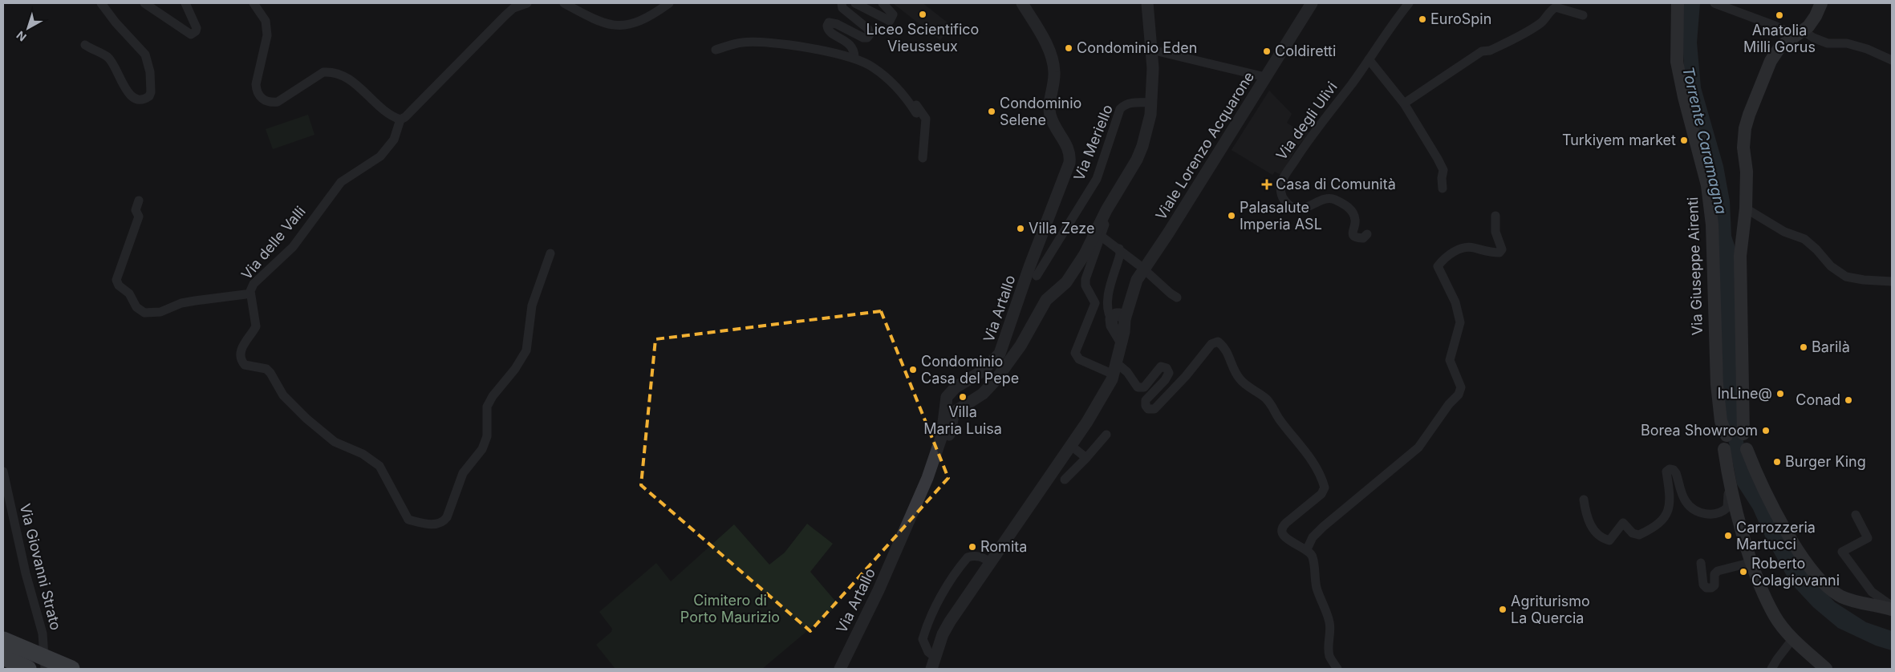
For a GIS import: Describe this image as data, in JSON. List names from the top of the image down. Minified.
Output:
{"streets":{"main road":["Via Giuseppe Airenti"],"street":["Via degli Ulivi","Via Meriello","Viale Lorenzo Acquarone","Via delle Valli","Via Artallo","Via Giovanni Strato"]},"water":["Torrente Caramagna"],"parks":["Cimitero di Porto Maurizio"],"places":{"other":["Liceo Scientifico Vieusseux","Anatolia Milli Gorus","EuroSpin","Condominio Eden","Coldiretti","Condominio Selene","Turkiyem market","Palasalute Imperia ASL","Villa Zeze","Barilà","Condominio Casa del Pepe","InLine@","Villa Maria Luisa","Conad","Borea Showroom","Burger King","Carrozzeria Martucci","Romita","Roberto Colagiovanni","Agriturismo La Quercia"],"health":["Casa di Comunità"]},"north":"bottom left"}
